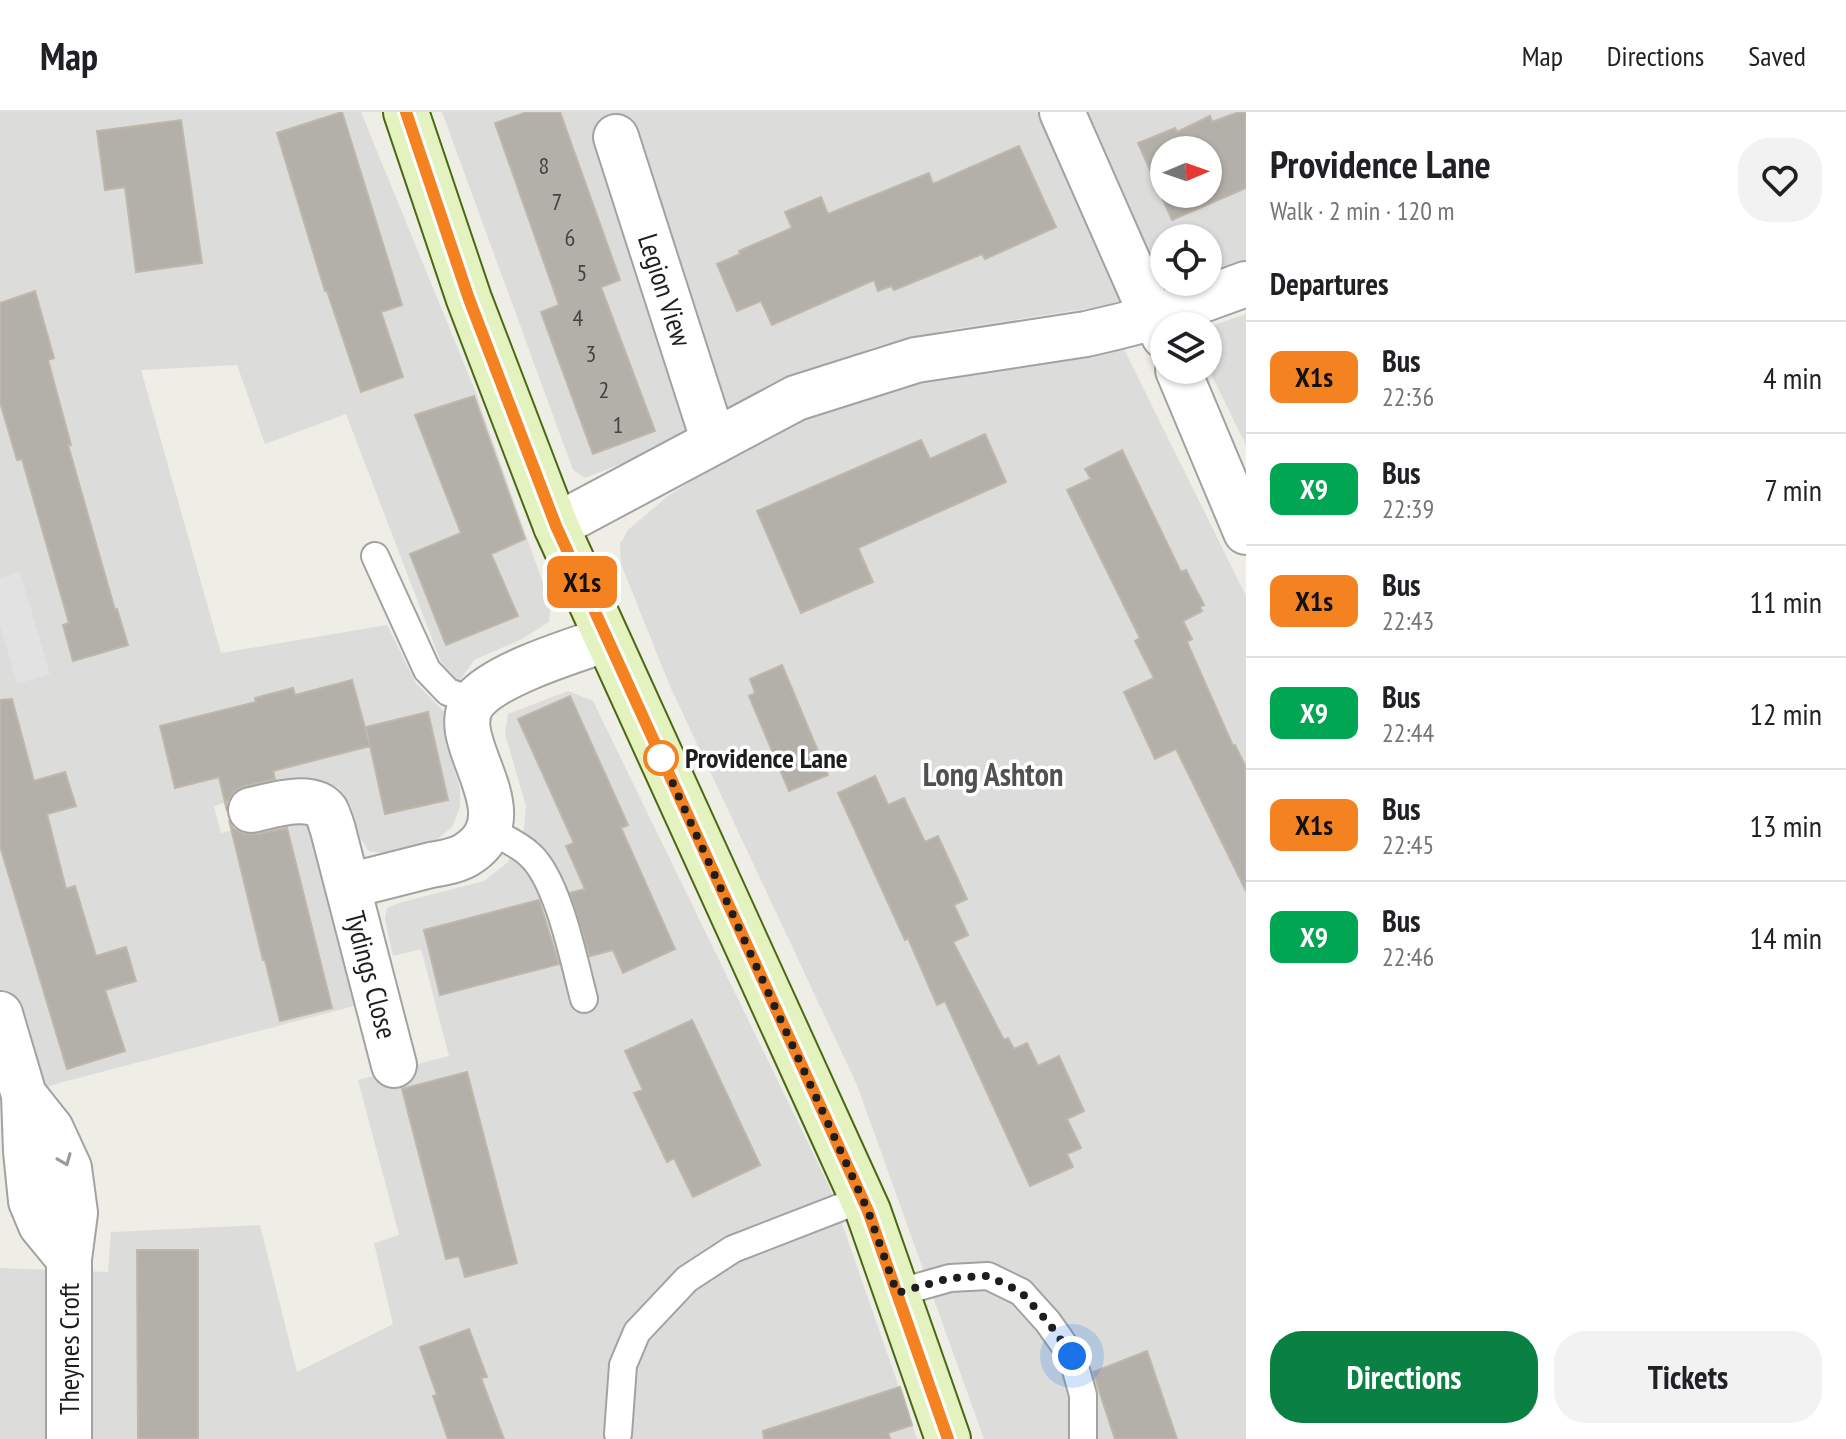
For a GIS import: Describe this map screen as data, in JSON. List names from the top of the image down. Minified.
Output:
{"streets":{"street":["Legion View","Tydings Close","Theynes Croft"]},"districts":["Long Ashton"],"places":["Providence Lane"],"lines":["bus line X1s"],"house_numbers":["8","7","6","5","4","3","2","1"],"north":"right","page":{"header":"Map","nav":["Map","Directions","Saved"],"on_map":"X1s","heading":[["Providence Lane","Walk · 2 min · 120 m"],"Departures"],"list":[{"mark":"X1s","name":"Bus","note":"22:36","value":"4 min"},{"mark":"X9","name":"Bus","note":"22:39","value":"7 min"},{"mark":"X1s","name":"Bus","note":"22:43","value":"11 min"},{"mark":"X9","name":"Bus","note":"22:44","value":"12 min"},{"mark":"X1s","name":"Bus","note":"22:45","value":"13 min"},{"mark":"X9","name":"Bus","note":"22:46","value":"14 min"}],"buttons":["Directions","Tickets"]}}
